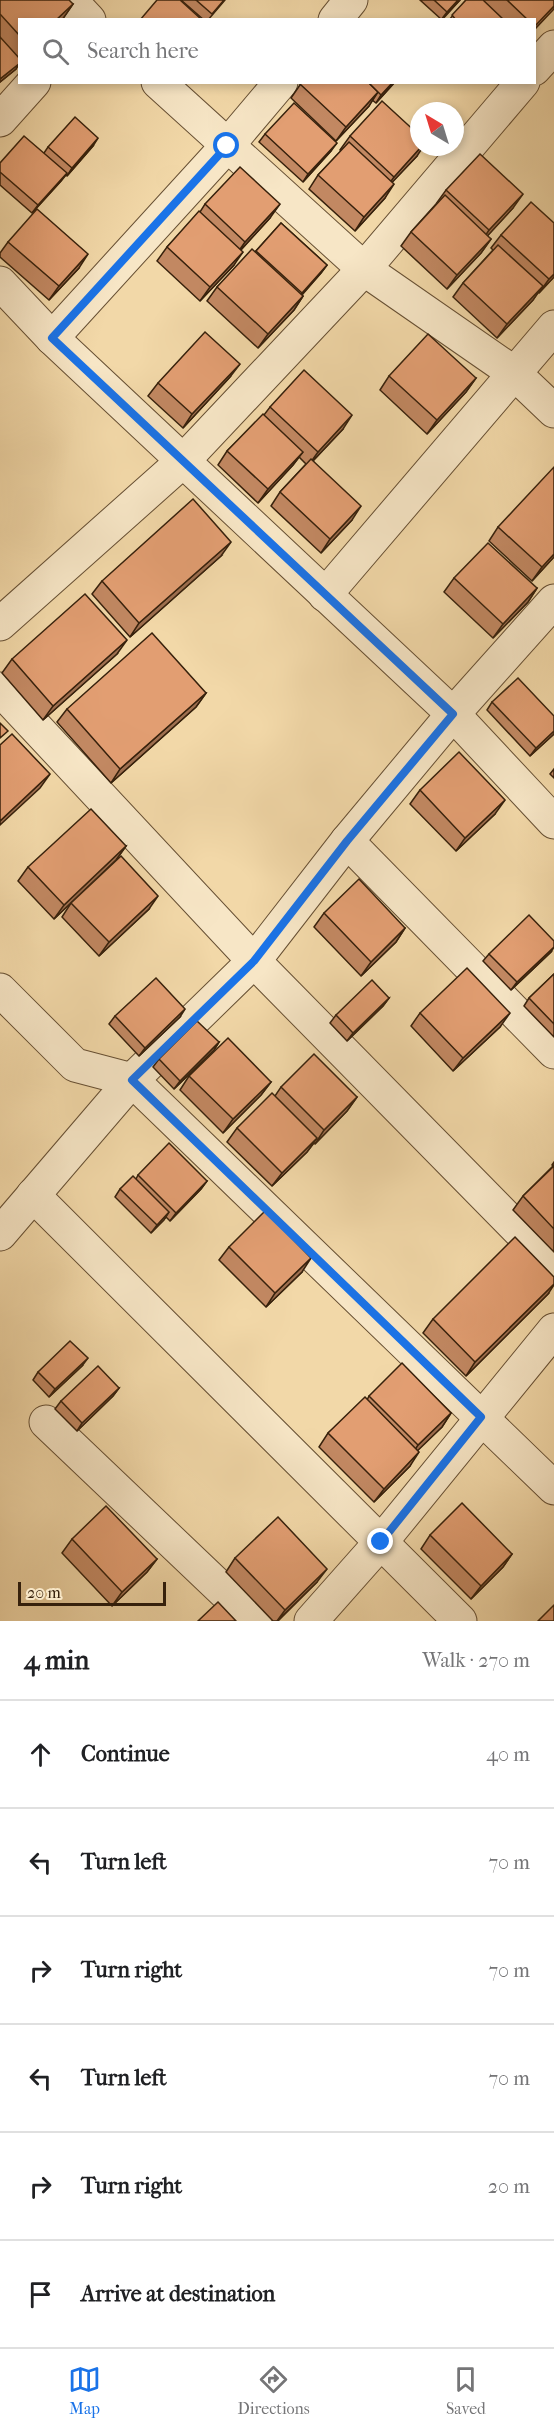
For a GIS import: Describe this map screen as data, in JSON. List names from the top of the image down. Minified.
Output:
{"scale_bar":"20 m","north":"top left","page":{"search":"Search here","scale":"20 m","heading":["4 min","Walk · 270 m"],"list":[["Continue","40 m"],["Turn left","70 m"],["Turn right","70 m"],["Turn left","70 m"],["Turn right","20 m"],"Arrive at destination"],"nav":["Map","Directions","Saved"]}}
